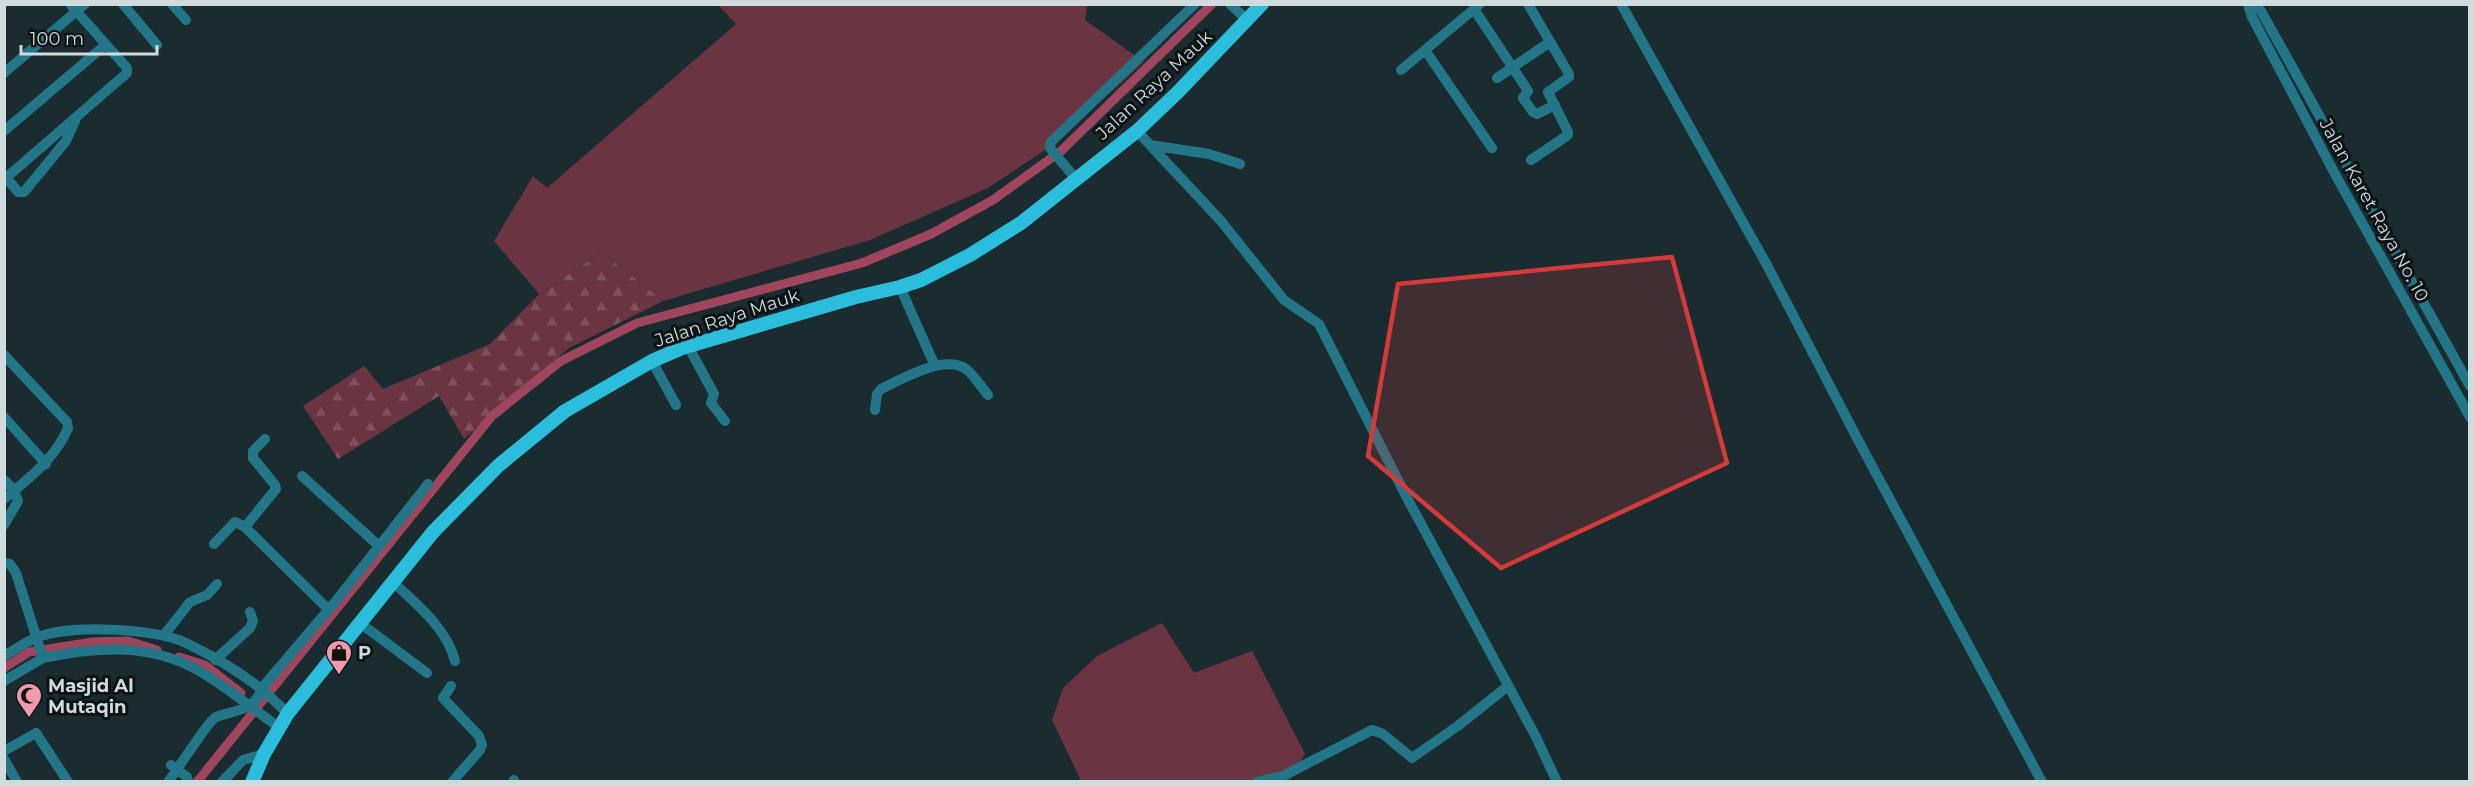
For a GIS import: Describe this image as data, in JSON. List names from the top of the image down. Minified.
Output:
{"streets":{"main road":["Jalan Raya Mauk"],"street":["Jalan Karet Raya No. 10"]},"places":{"shop":["P"],"mosque":["Masjid Al Mutaqin"]},"scale_bar":"100 m"}
